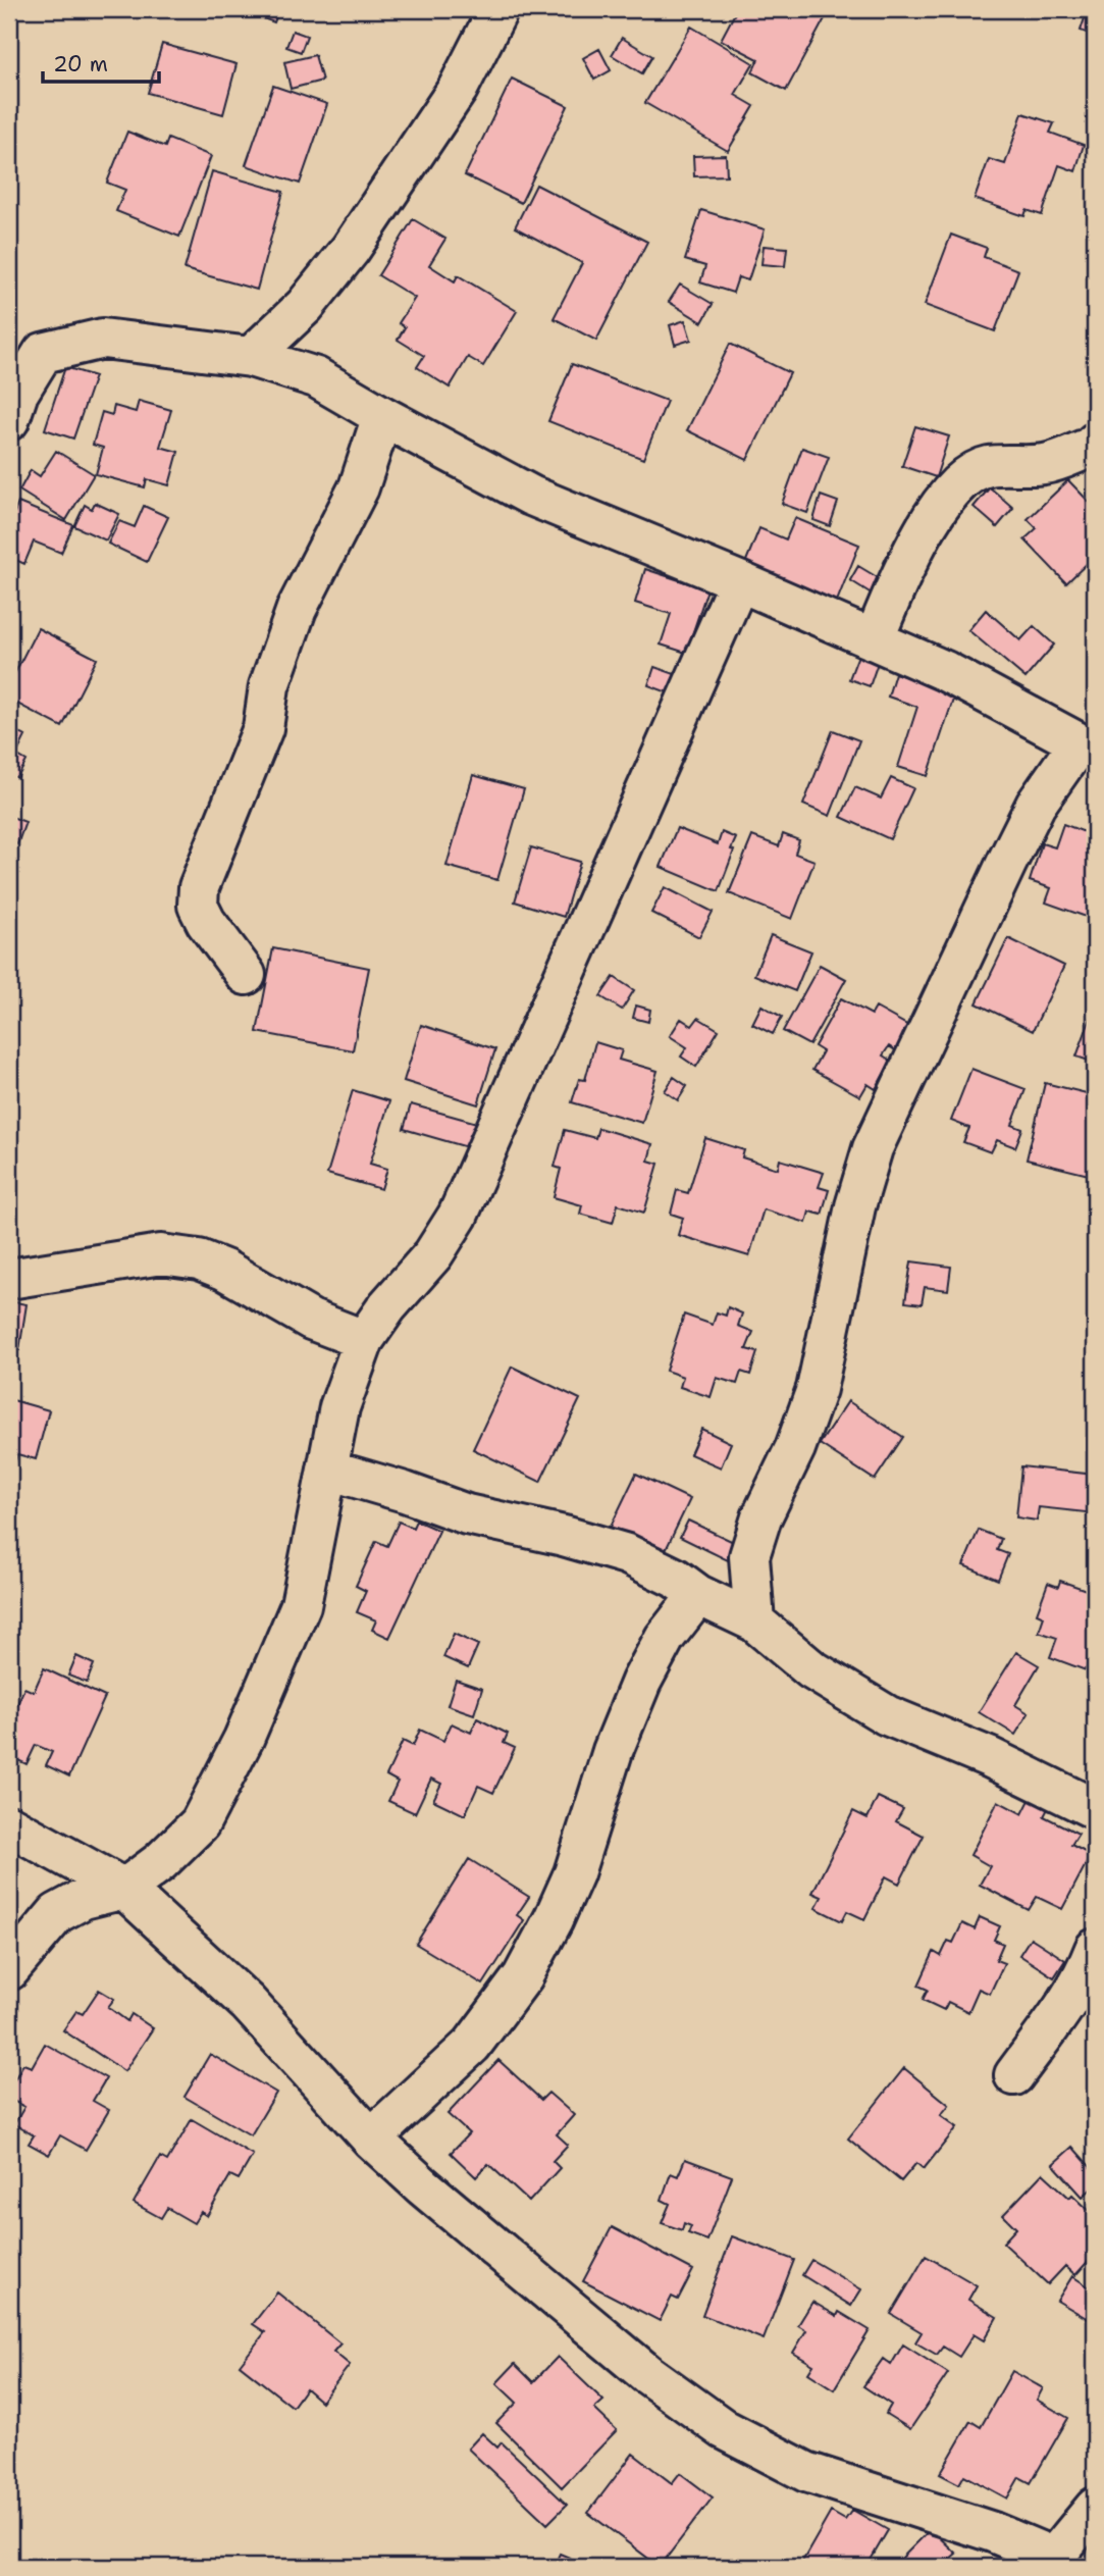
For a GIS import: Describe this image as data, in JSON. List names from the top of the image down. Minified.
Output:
{"scale_bar":"20 m"}
